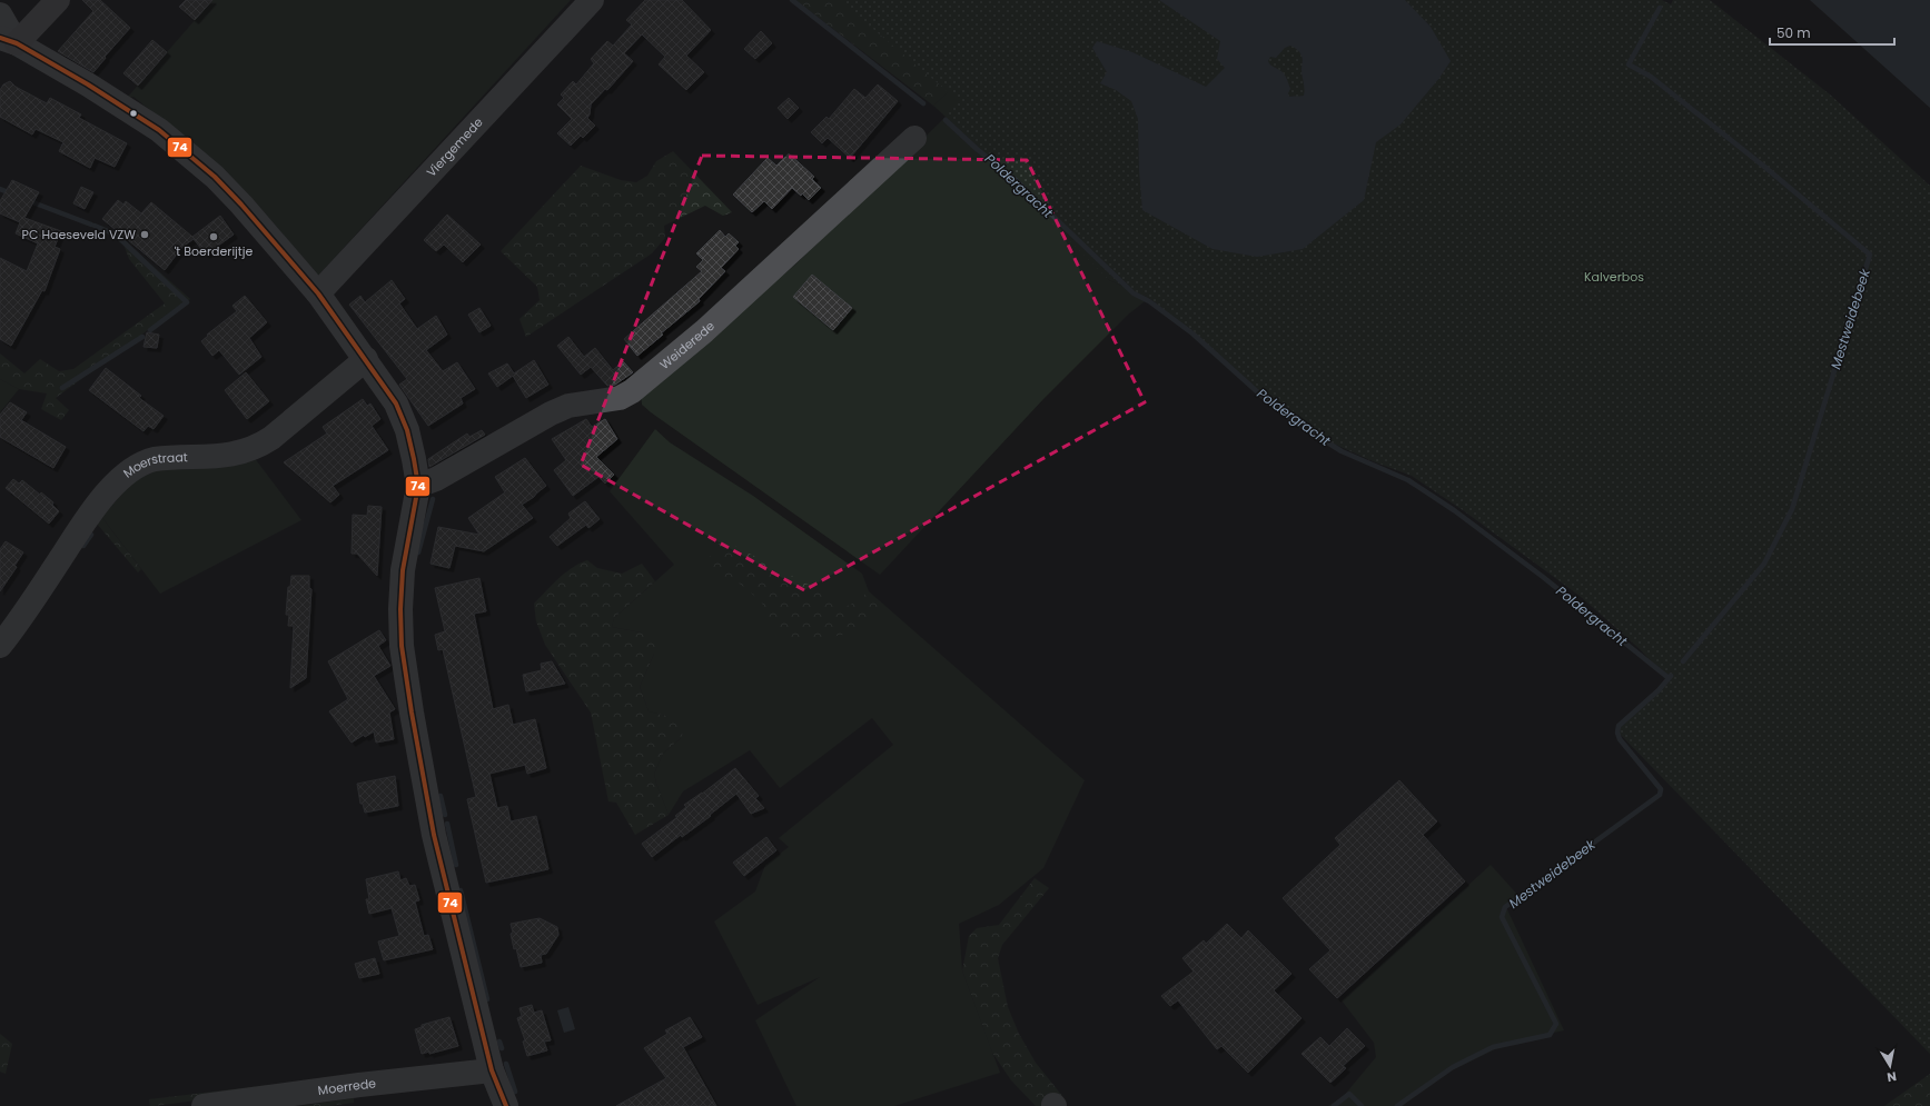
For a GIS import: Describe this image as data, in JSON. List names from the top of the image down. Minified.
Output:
{"streets":{"street":["Viergemede","Weiderede","Moerstraat","Moerrede"]},"water":["Poldergracht","Mestweidebeek"],"parks":["Kalverbos"],"places":["PC Haeseveld VZW","'t Boerderijtje"],"lines":["transit line 74"],"scale_bar":"50 m","north":"bottom"}
